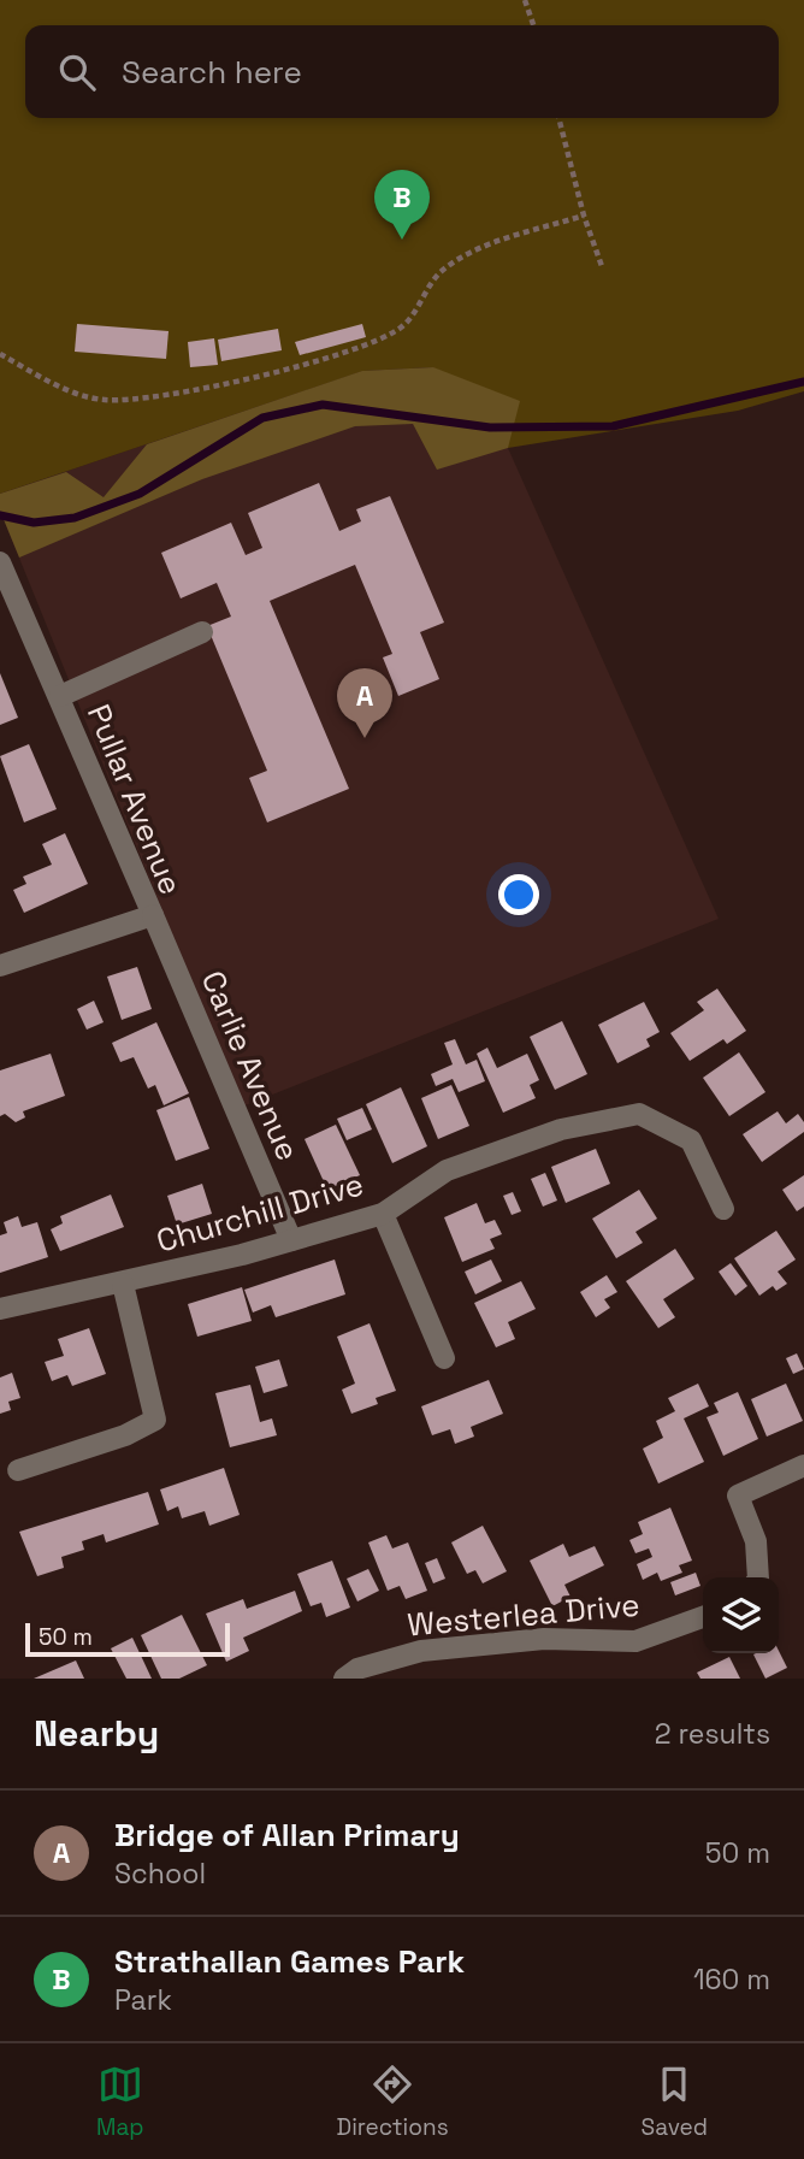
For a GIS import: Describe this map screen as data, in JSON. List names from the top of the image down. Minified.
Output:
{"streets":{"street":["Pullar Avenue","Carlie Avenue","Churchill Drive","Westerlea Drive"]},"crossings":[["Pullar Avenue","Carlie Avenue"],["Carlie Avenue","Churchill Drive"]],"scale_bar":"50 m","page":{"search":"Search here","pins":["B","A"],"scale":"50 m","heading":["Nearby","2 results"],"list":[{"mark":"A","name":"Bridge of Allan Primary","note":"School","value":"50 m"},{"mark":"B","name":"Strathallan Games Park","note":"Park","value":"160 m"}],"nav":["Map","Directions","Saved"]}}
